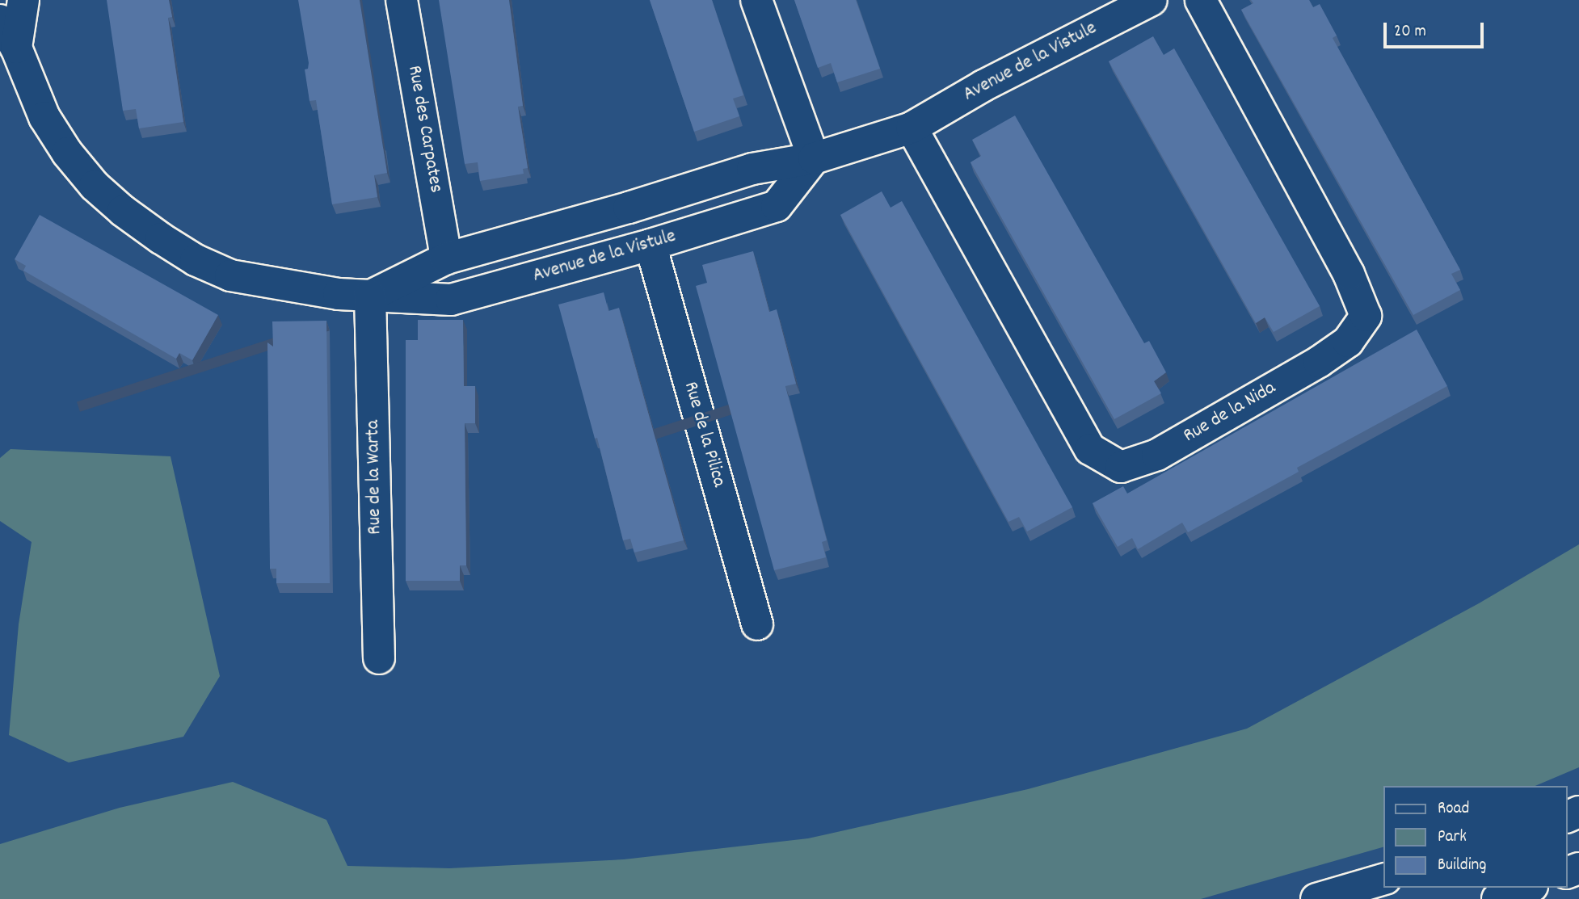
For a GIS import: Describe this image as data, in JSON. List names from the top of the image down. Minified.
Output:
{"streets":{"main road":["Avenue de la Vistule","Rue des Carpates","Rue de la Nida","Rue de la Pilica","Rue de la Warta"]},"crossings":[["Avenue de la Vistule","Rue des Carpates"],["Avenue de la Vistule","Rue de la Nida"],["Avenue de la Vistule","Rue de la Pilica"],["Avenue de la Vistule","Rue de la Warta"]],"legend":["Road","Park","Building"],"scale_bar":"20 m"}
